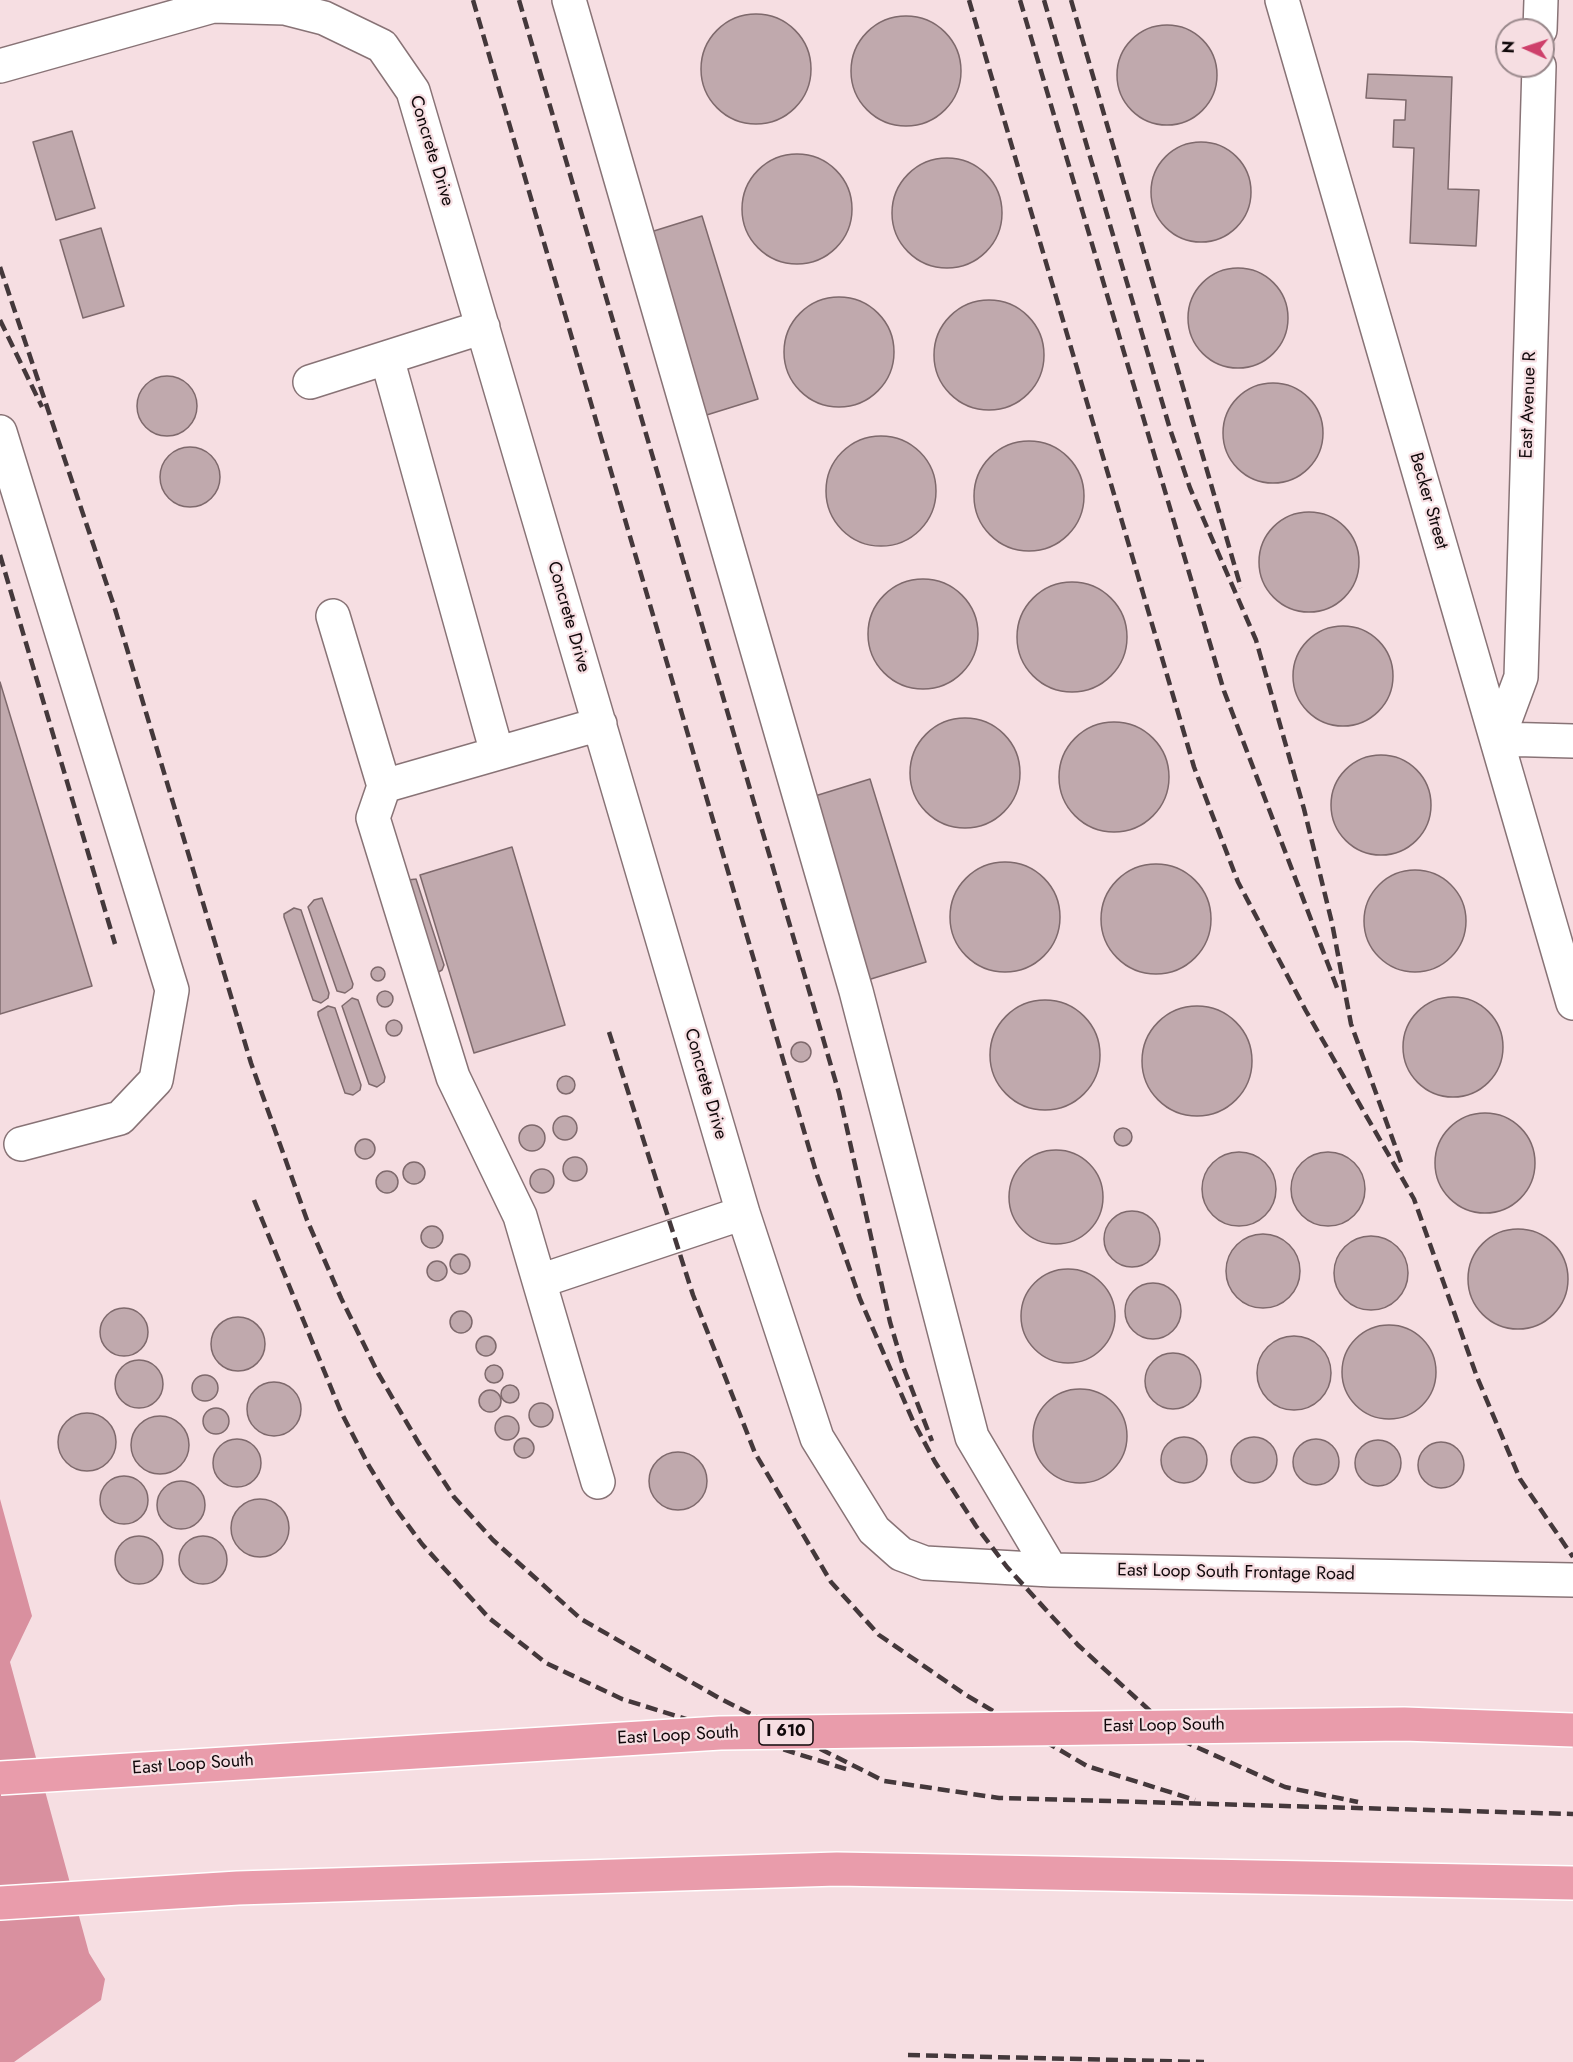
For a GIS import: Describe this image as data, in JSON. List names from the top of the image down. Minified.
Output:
{"streets":{"highway":["East Loop South","I 610"],"street":["Concrete Drive","East Avenue R","Becker Street","East Loop South Frontage Road"]},"crossings":[["Concrete Drive","East Loop South Frontage Road"],["East Avenue R","Becker Street"]],"north":"left"}
